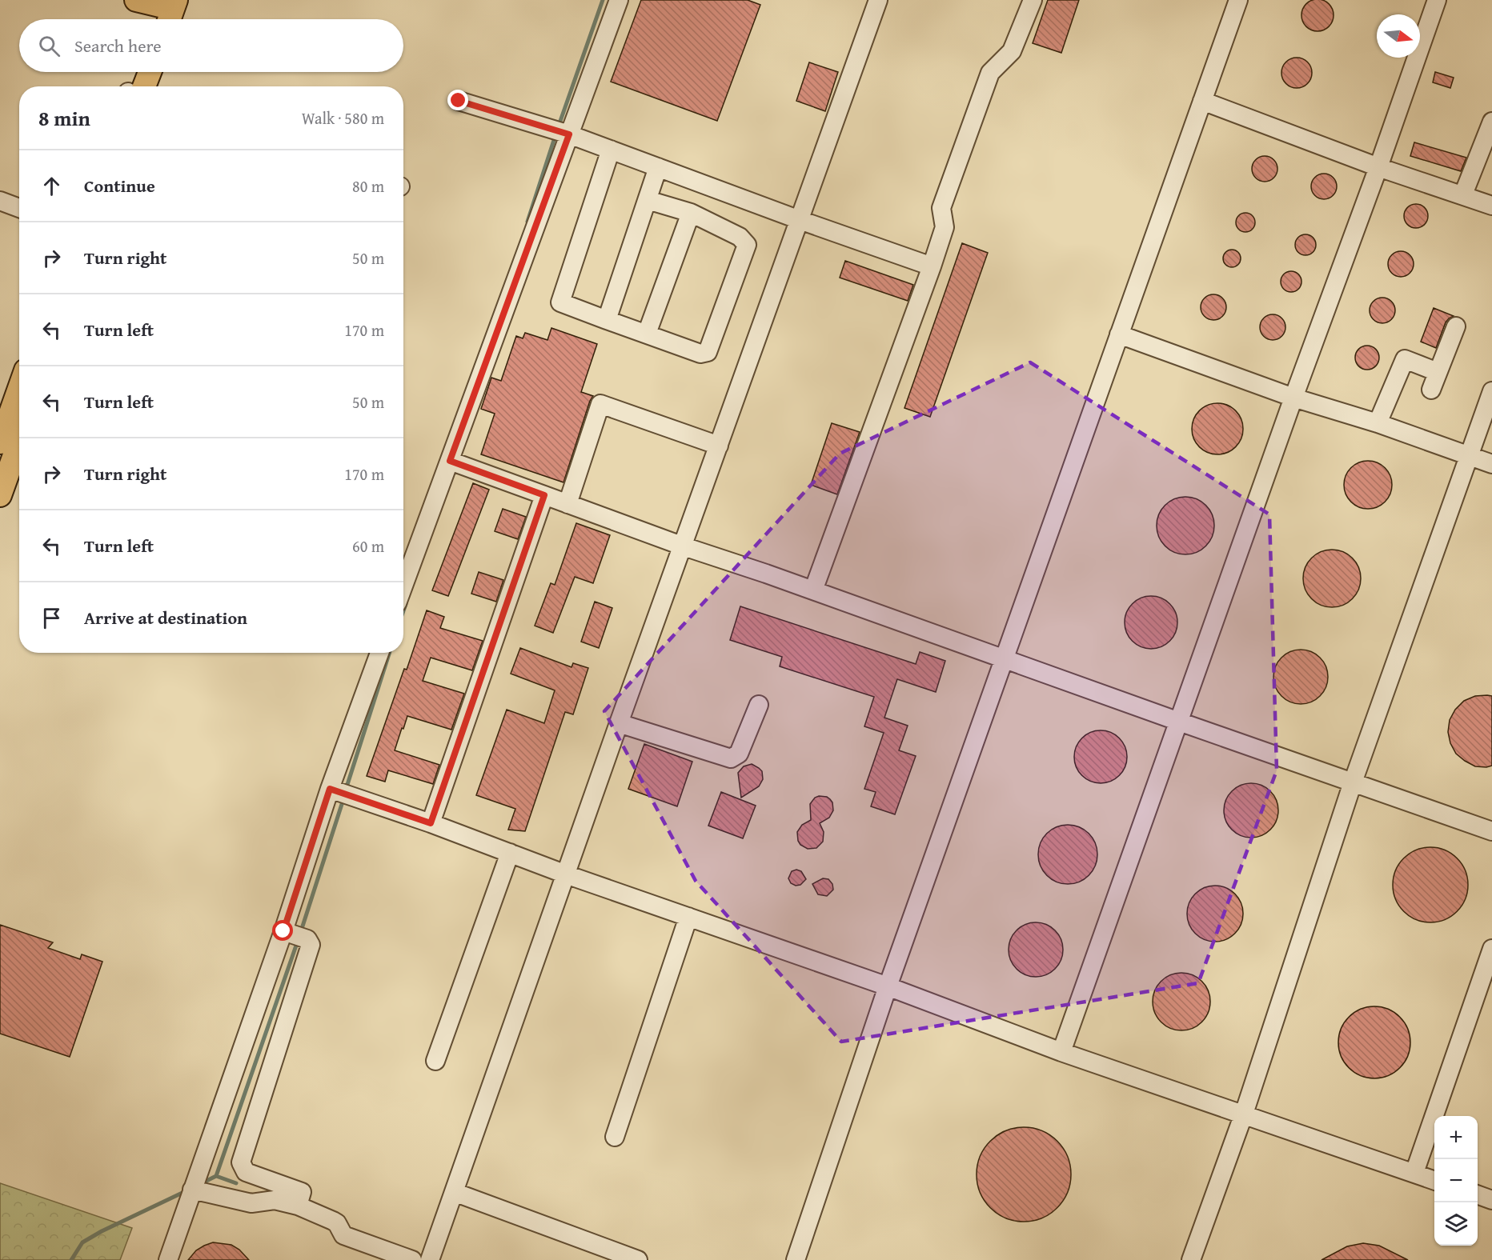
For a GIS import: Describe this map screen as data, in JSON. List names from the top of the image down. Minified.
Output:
{"north":"right","page":{"search":"Search here","heading":["8 min","Walk · 580 m"],"list":[["Continue","80 m"],["Turn right","50 m"],["Turn left","170 m"],["Turn left","50 m"],["Turn right","170 m"],["Turn left","60 m"],"Arrive at destination"],"map_buttons":["+","−"]}}
